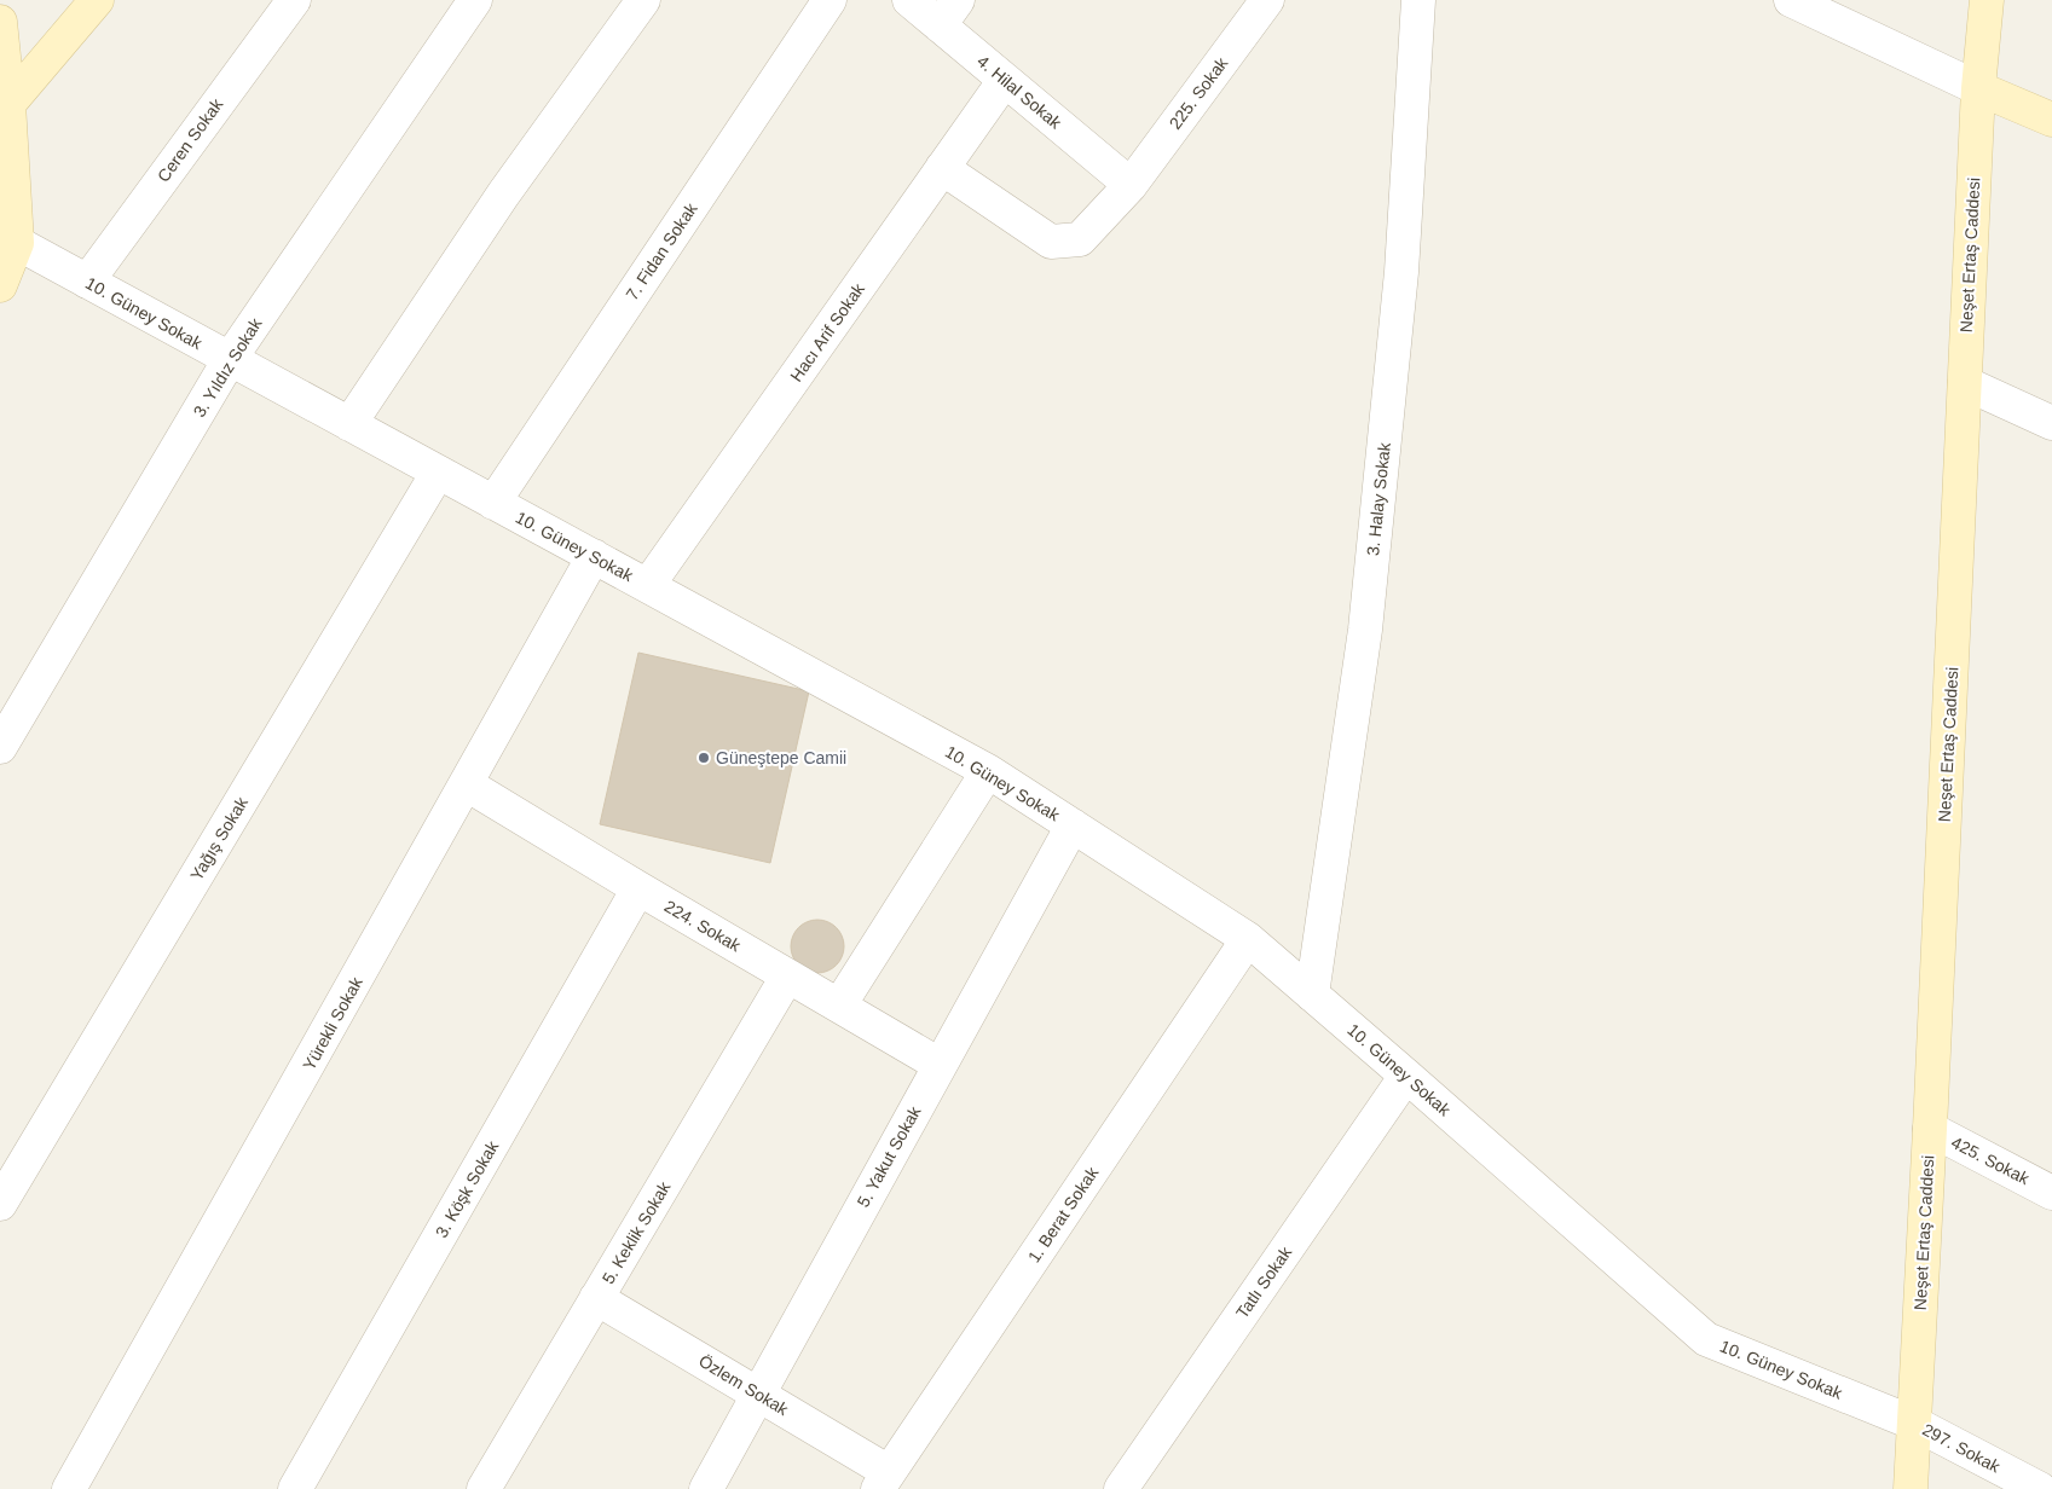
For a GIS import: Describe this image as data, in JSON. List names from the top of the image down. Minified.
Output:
{"streets":{"main road":["Neşet Ertaş Caddesi"],"street":["4. Hilal Sokak","225. Sokak","Ceren Sokak","7. Fidan Sokak","10. Güney Sokak","Hacı Arif Sokak","3. Yıldız Sokak","3. Halay Sokak","Yağış Sokak","224. Sokak","Yürekli Sokak","5. Yakut Sokak","425. Sokak","3. Köşk Sokak","1. Berat Sokak","5. Keklik Sokak","Tatlı Sokak","Özlem Sokak","297. Sokak"]},"crossings":[["4. Hilal Sokak","225. Sokak"],["4. Hilal Sokak","Hacı Arif Sokak"],["225. Sokak","Hacı Arif Sokak"],["Ceren Sokak","10. Güney Sokak"],["7. Fidan Sokak","10. Güney Sokak"],["Neşet Ertaş Caddesi","10. Güney Sokak"],["Neşet Ertaş Caddesi","425. Sokak"],["Neşet Ertaş Caddesi","297. Sokak"],["10. Güney Sokak","Hacı Arif Sokak"],["10. Güney Sokak","3. Yıldız Sokak"],["10. Güney Sokak","3. Halay Sokak"],["10. Güney Sokak","Yağış Sokak"],["10. Güney Sokak","Yürekli Sokak"],["10. Güney Sokak","5. Yakut Sokak"],["10. Güney Sokak","1. Berat Sokak"],["10. Güney Sokak","Tatlı Sokak"],["10. Güney Sokak","297. Sokak"],["224. Sokak","Yürekli Sokak"],["224. Sokak","5. Yakut Sokak"],["224. Sokak","3. Köşk Sokak"],["224. Sokak","5. Keklik Sokak"],["5. Yakut Sokak","Özlem Sokak"],["1. Berat Sokak","Özlem Sokak"],["5. Keklik Sokak","Özlem Sokak"]],"places":["Güneştepe Camii"]}
